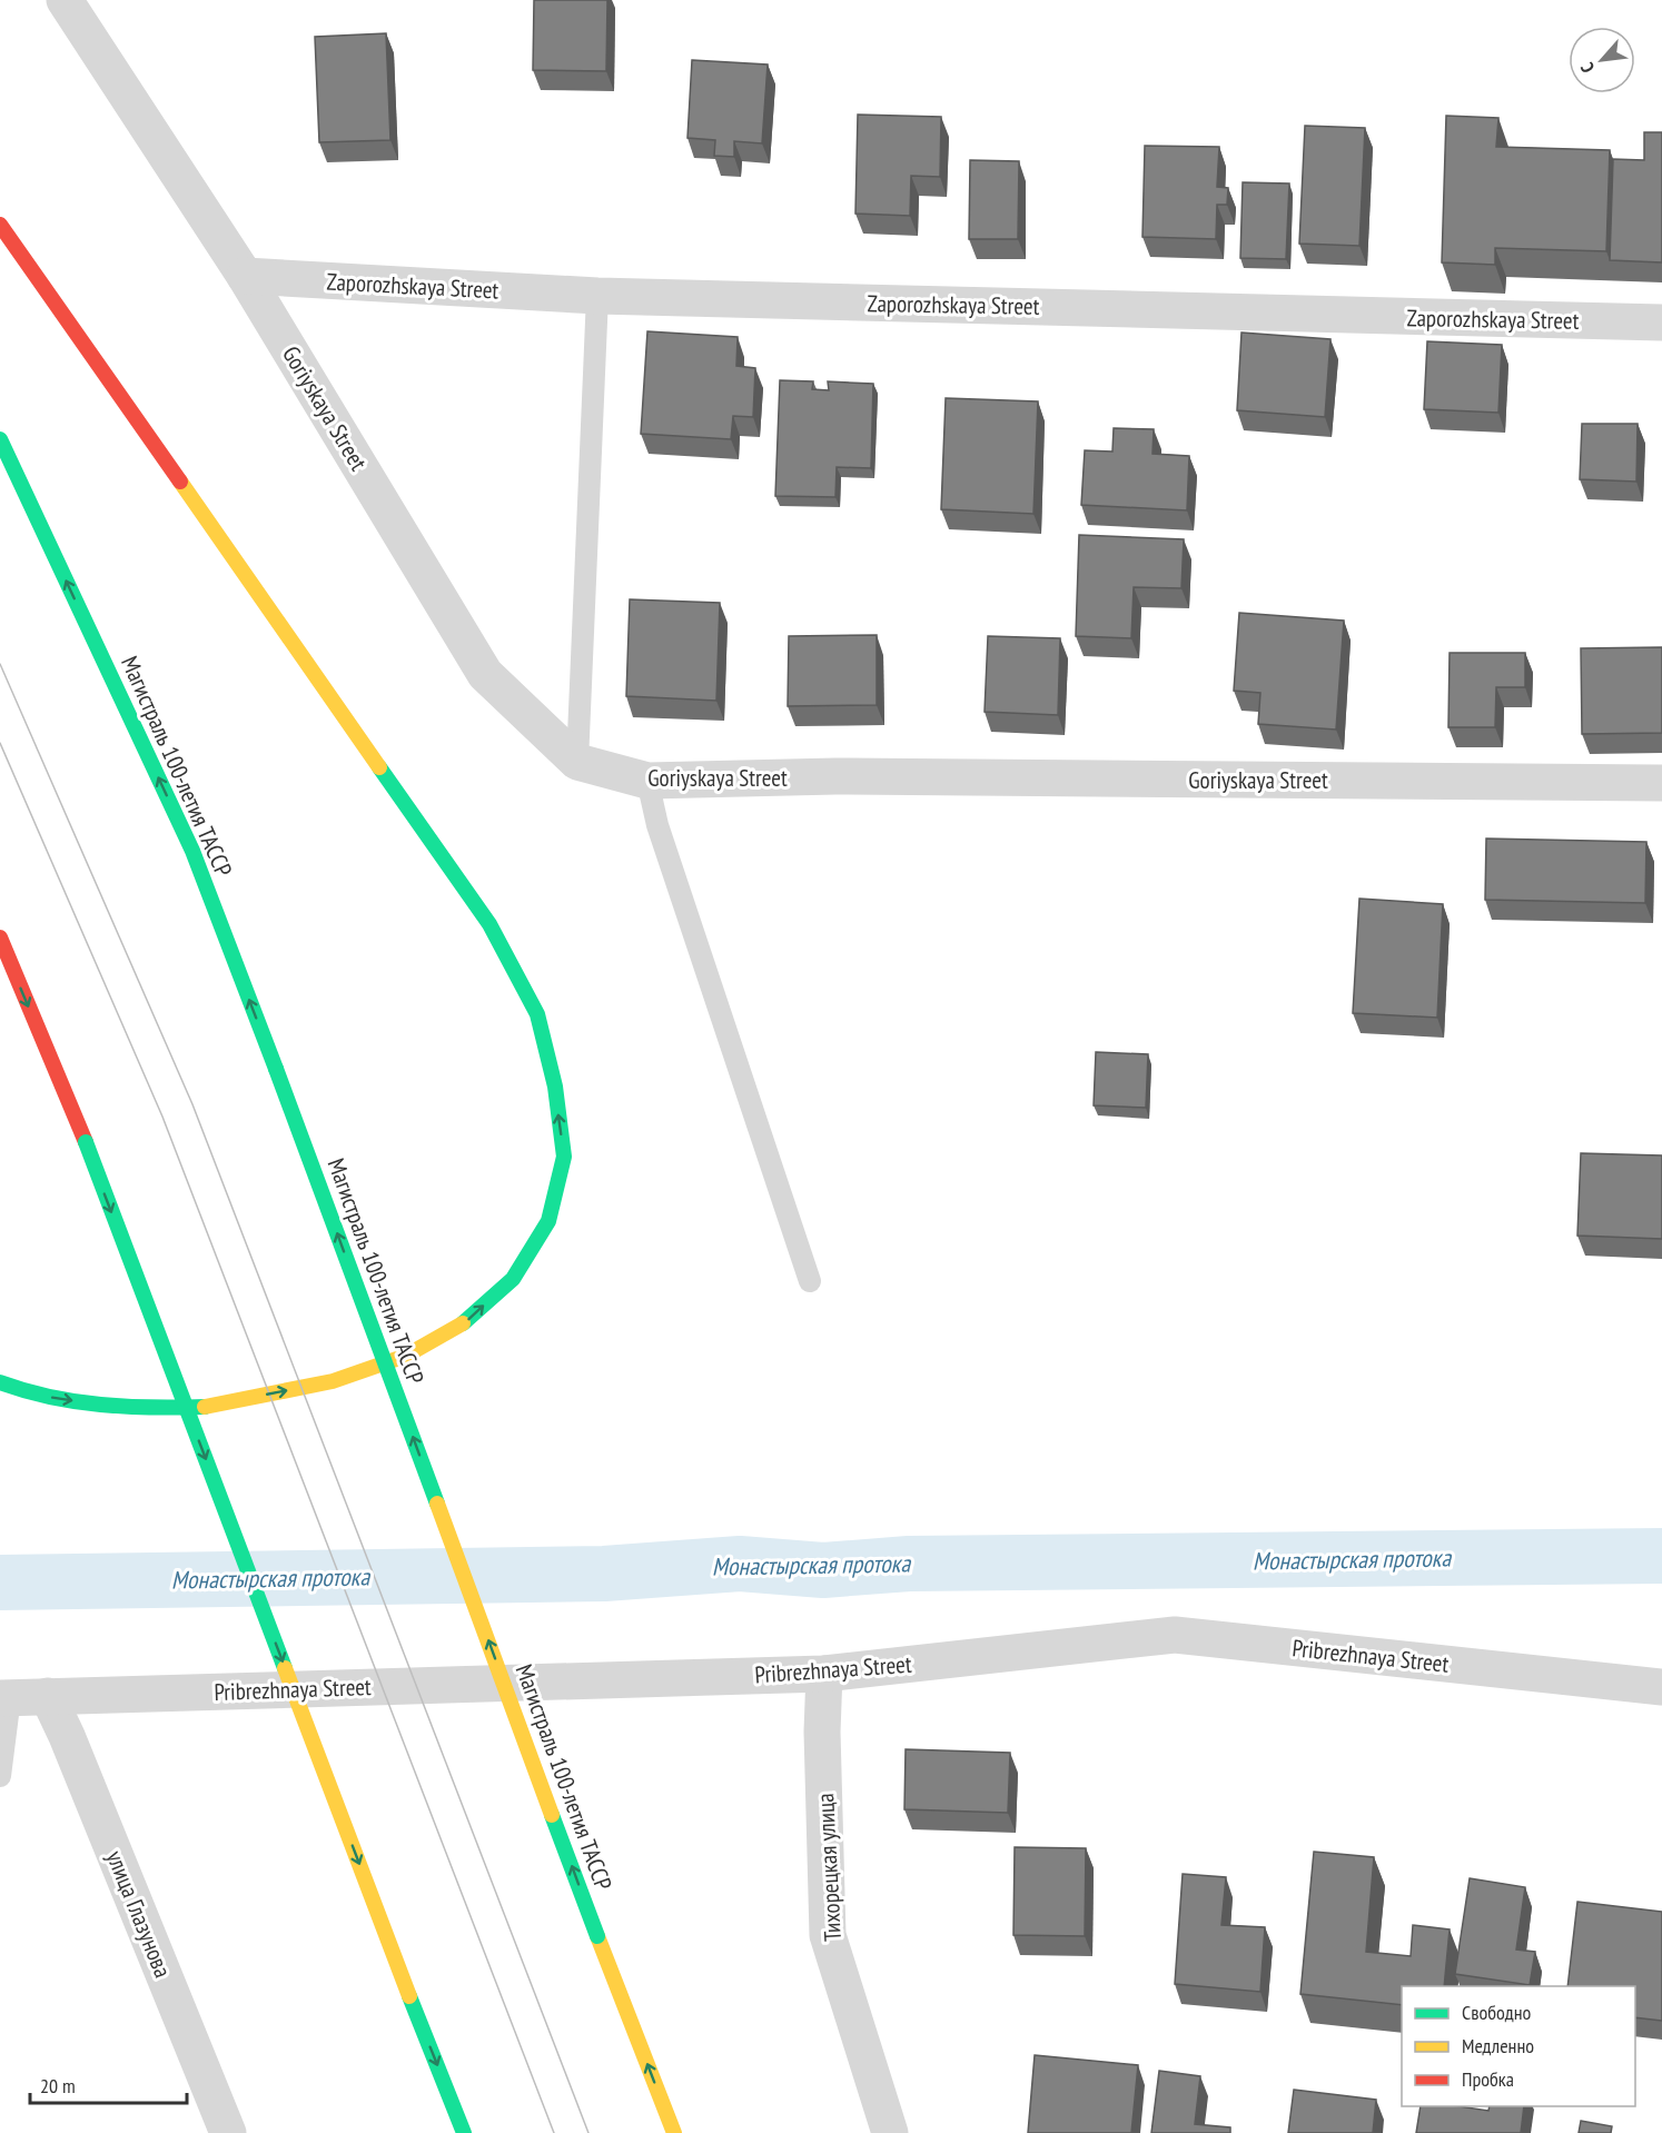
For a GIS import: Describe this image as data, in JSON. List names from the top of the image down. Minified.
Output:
{"streets":{"main road":["Магистраль 100-летия ТАССР"],"street":["Zaporozhskaya Street","Goriyskaya Street","Pribrezhnaya Street","Тихорецкая улица","улица Глазунова"]},"crossings":[["Zaporozhskaya Street","Goriyskaya Street"],["Pribrezhnaya Street","Тихорецкая улица"],["Pribrezhnaya Street","улица Глазунова"]],"one_way":["Магистраль 100-летия ТАССР"],"water":["Монастырская протока"],"legend":["Свободно","Медленно","Пробка"],"scale_bar":"20 m","north":"bottom left"}
